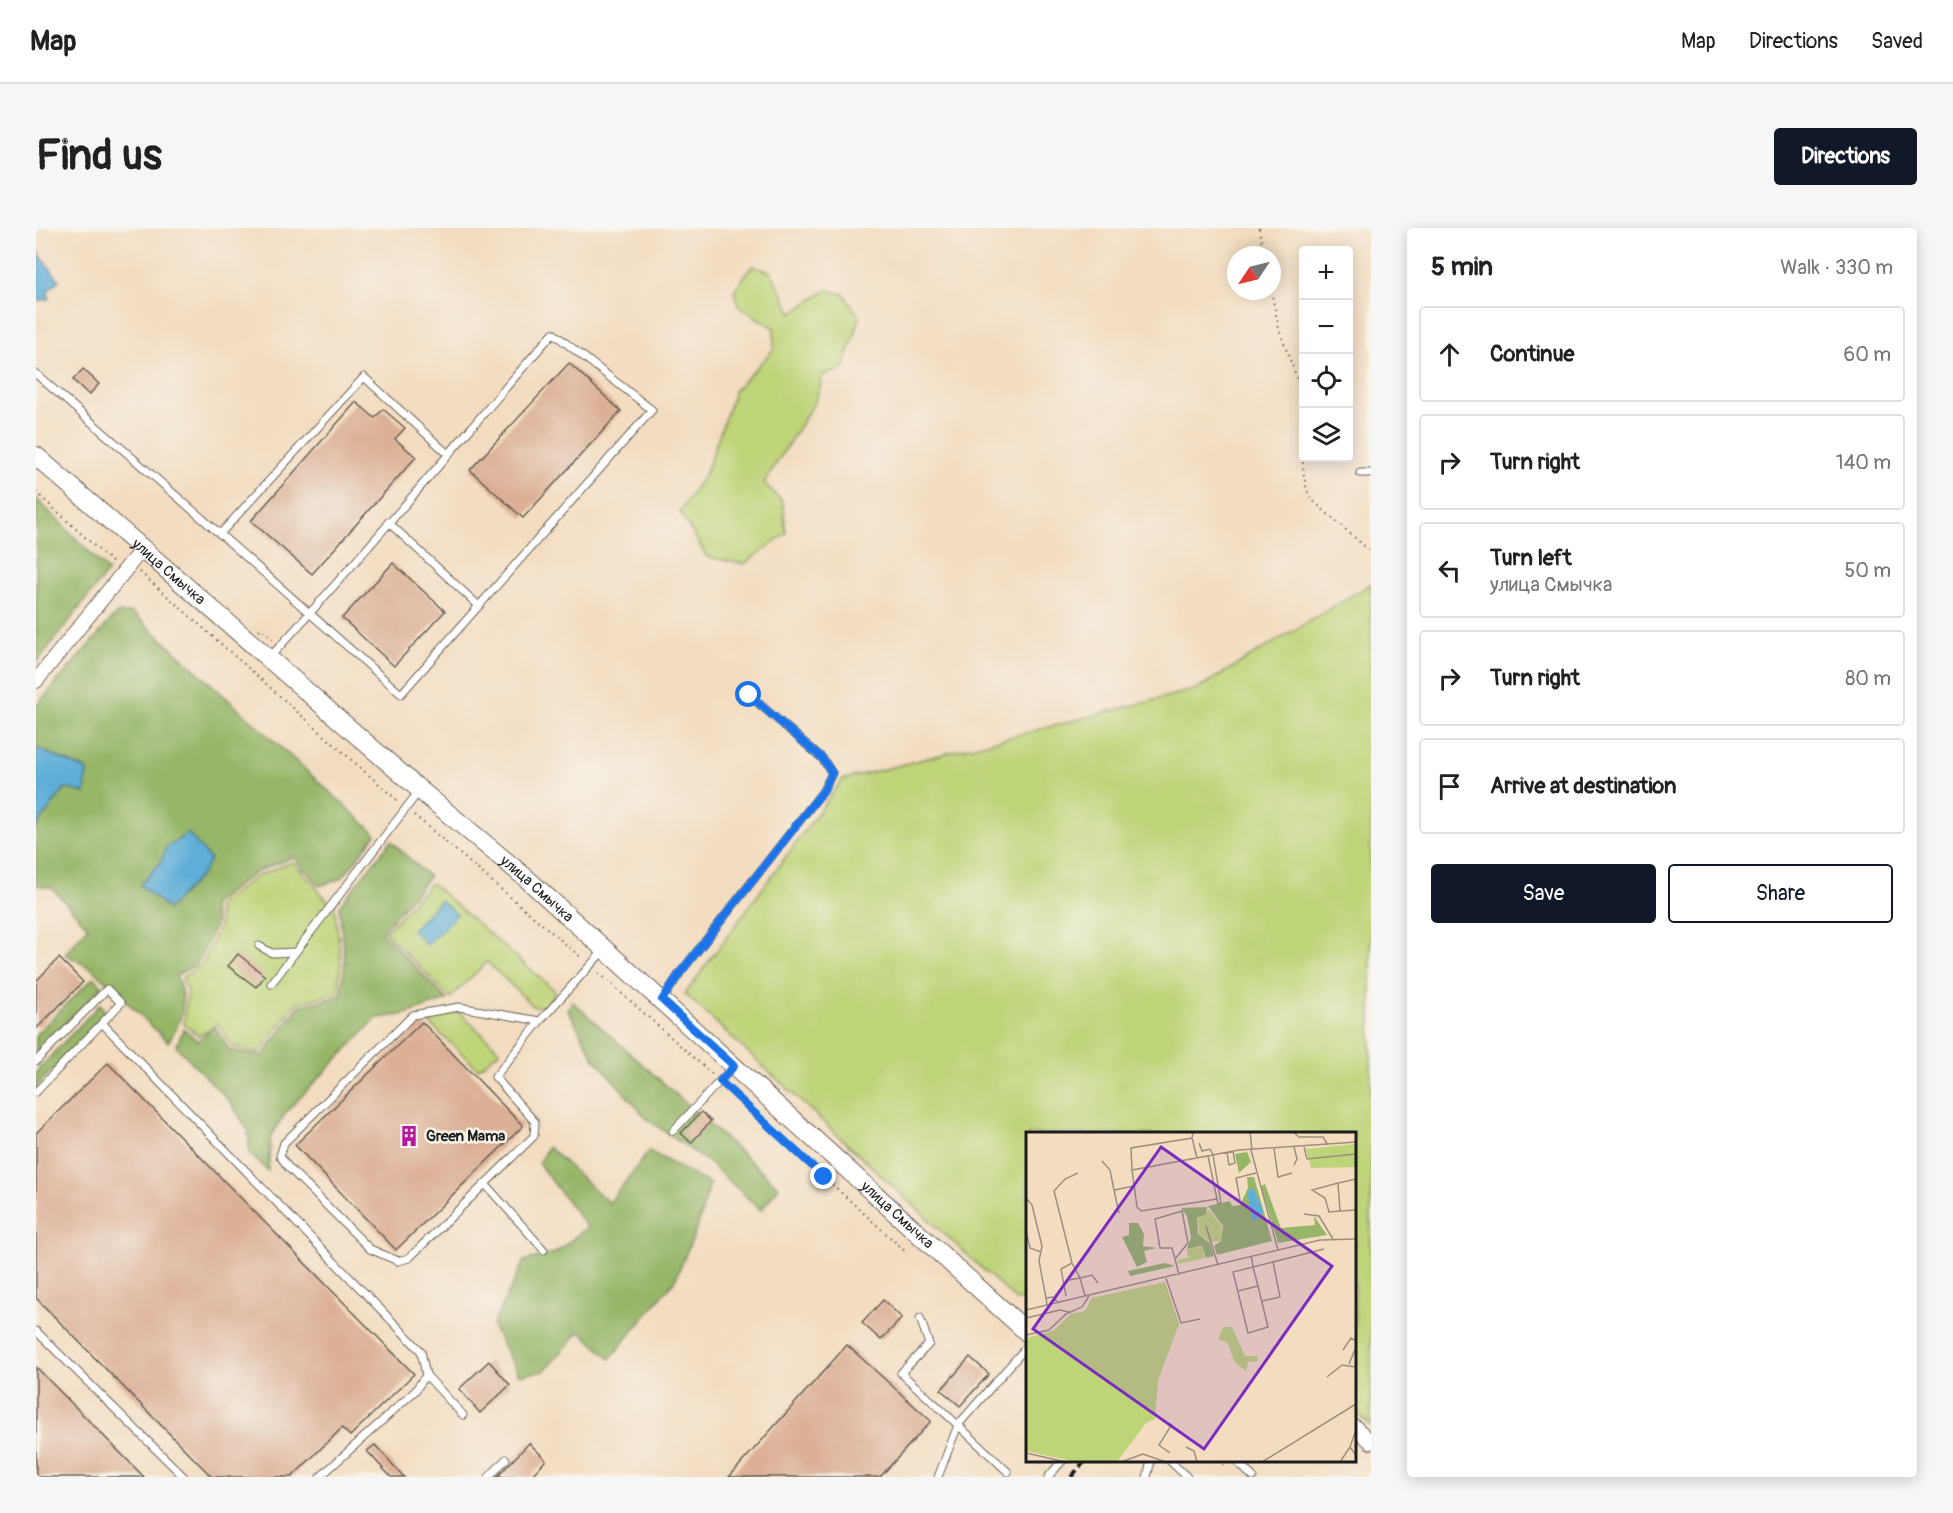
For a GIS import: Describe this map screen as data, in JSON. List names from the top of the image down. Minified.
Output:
{"streets":{"street":["улица Смычка"]},"places":{"building":["Green Mama"]},"north":"bottom left","page":{"header":"Map","nav":["Map","Directions","Saved"],"buttons":["Directions",["Save","Share"]],"title":"Find us","heading":["5 min","Walk · 330 m"],"map_buttons":["+","−"],"list":[["Continue","60 m"],["Turn right","140 m"],["Turn left","улица Смычка","50 m"],["Turn right","80 m"],"Arrive at destination"]}}
